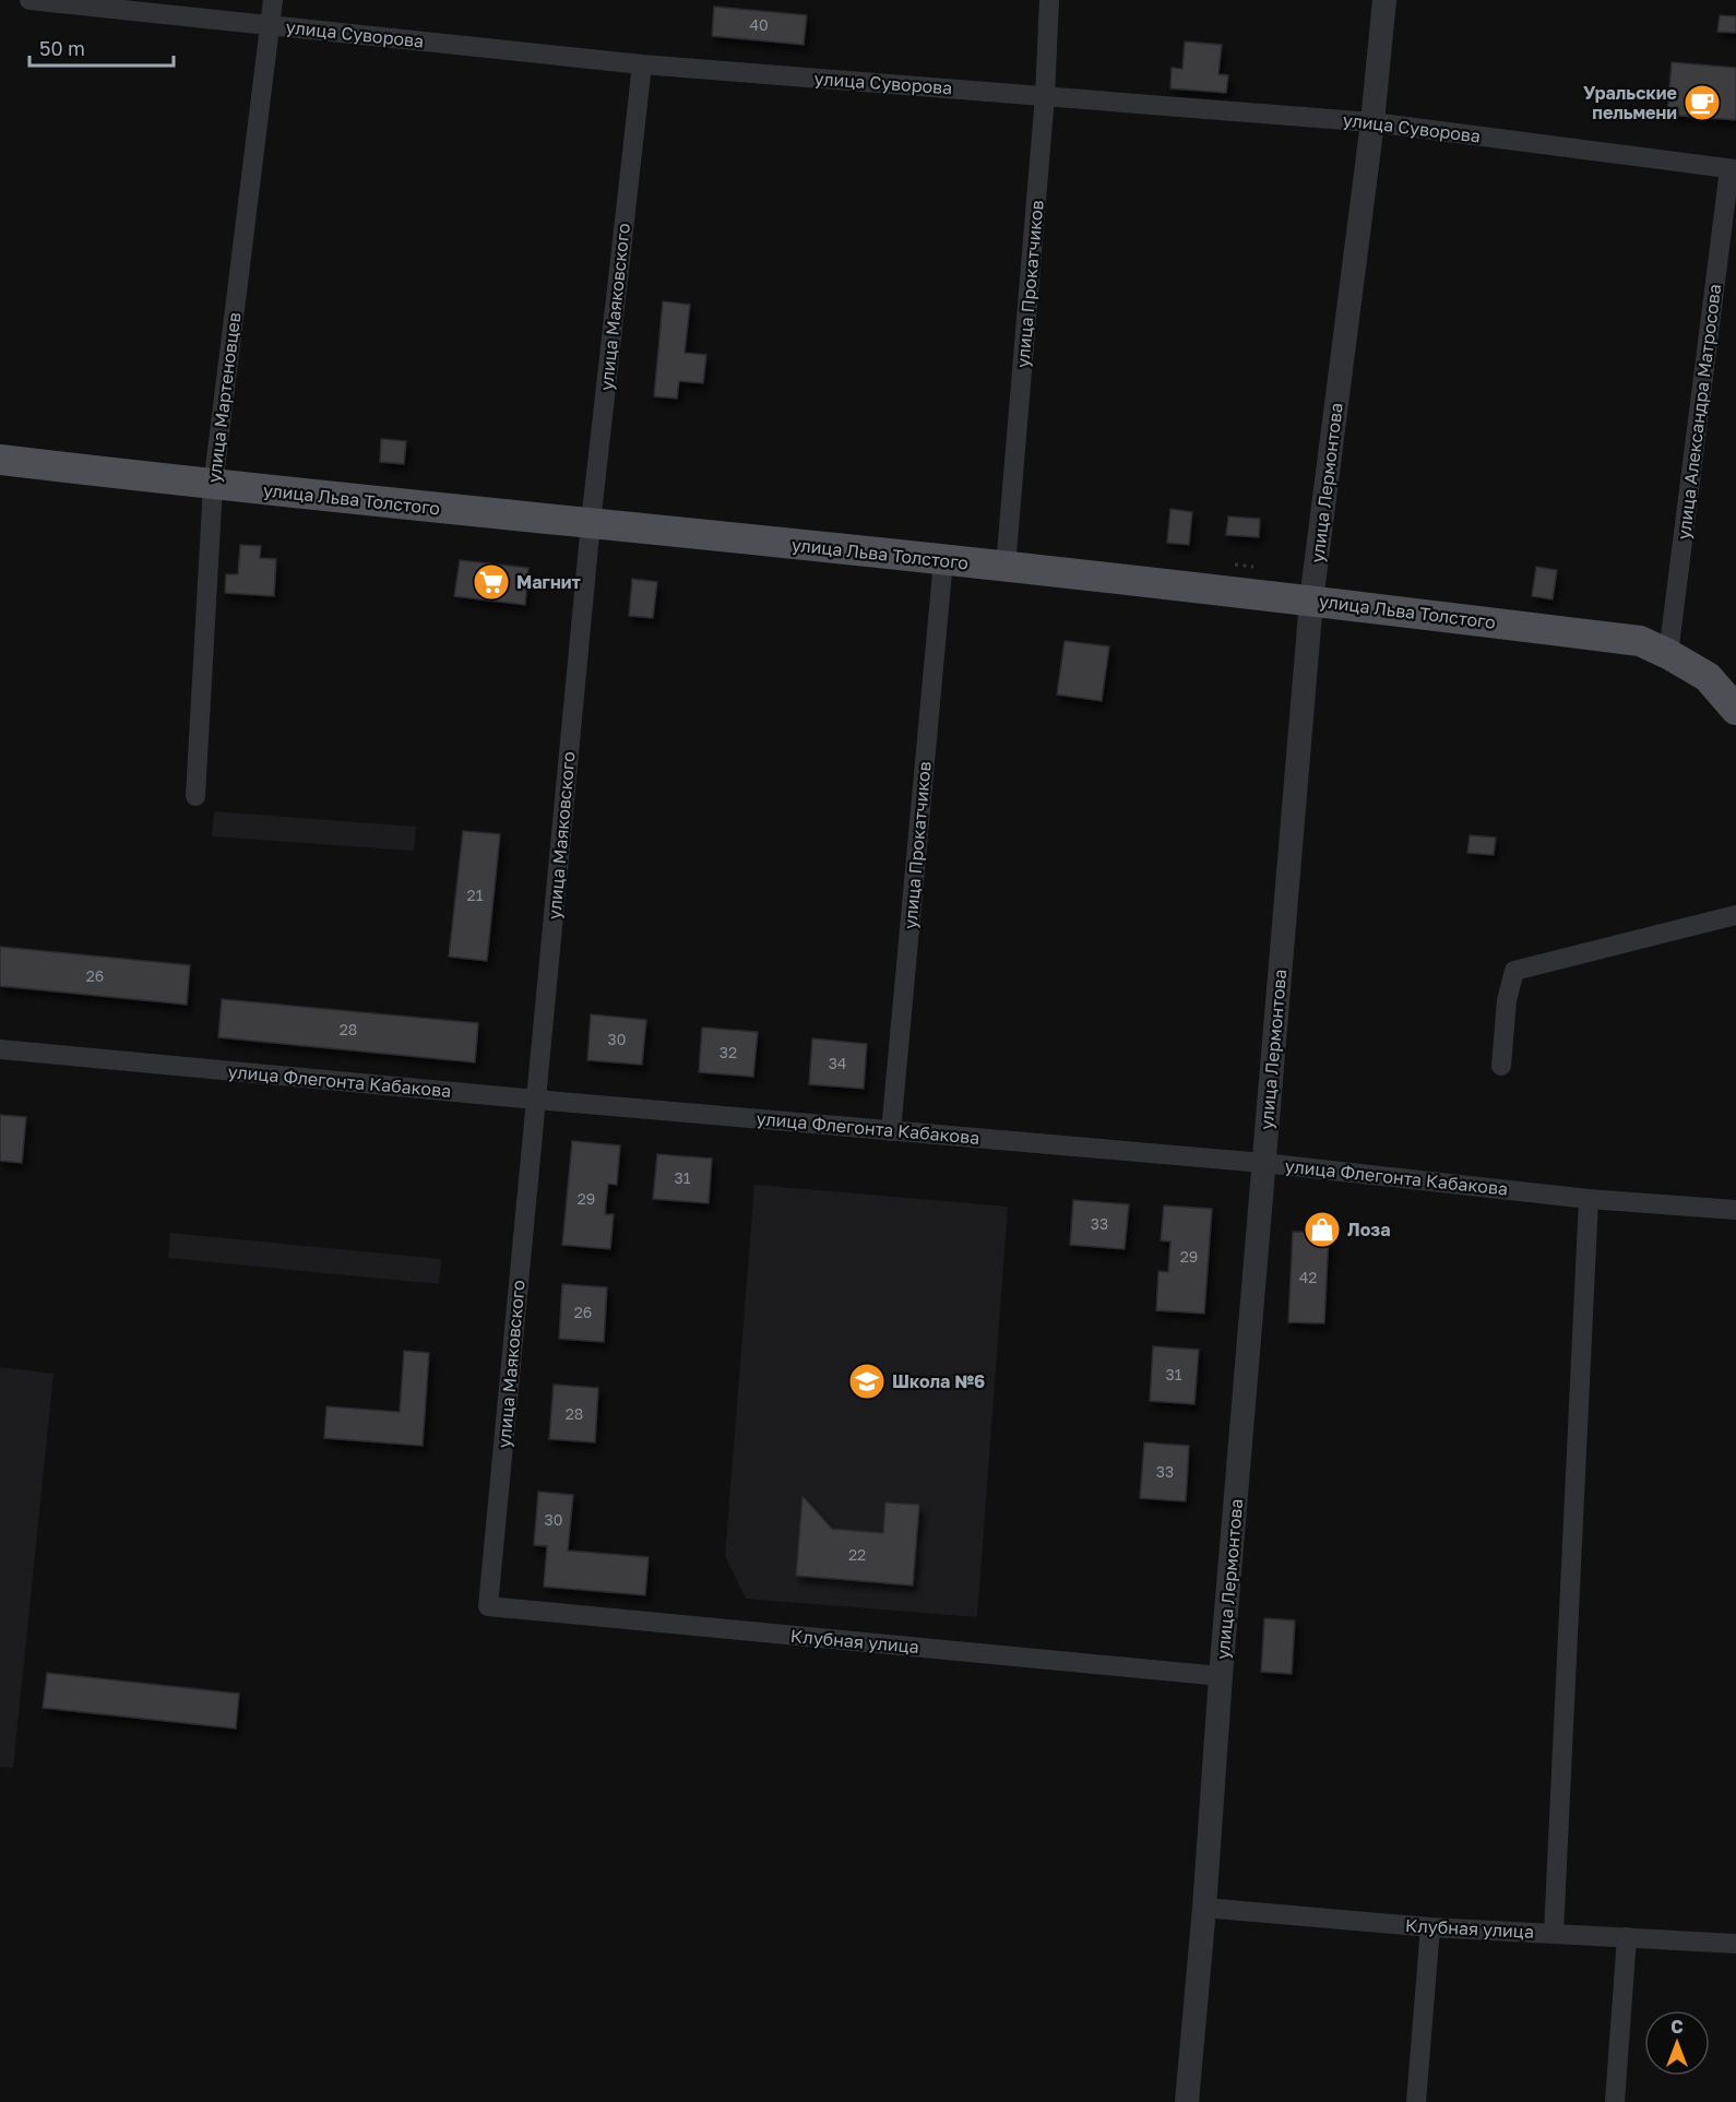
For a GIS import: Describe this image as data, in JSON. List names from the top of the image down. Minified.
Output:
{"streets":{"main road":["улица Льва Толстого"],"street":["улица Суворова","улица Прокатчиков","улица Маяковского","улица Мартеновцев","улица Александра Матросова","улица Лермонтова","улица Флегонта Кабакова","Клубная улица"]},"crossings":[["улица Суворова","улица Прокатчиков"],["улица Суворова","улица Маяковского"],["улица Суворова","улица Мартеновцев"],["улица Суворова","улица Александра Матросова"],["улица Суворова","улица Лермонтова"],["улица Прокатчиков","улица Льва Толстого"],["улица Прокатчиков","улица Флегонта Кабакова"],["улица Маяковского","улица Льва Толстого"],["улица Маяковского","улица Флегонта Кабакова"],["улица Маяковского","Клубная улица"],["улица Мартеновцев","улица Льва Толстого"],["улица Александра Матросова","улица Льва Толстого"],["улица Лермонтова","улица Льва Толстого"],["улица Лермонтова","улица Флегонта Кабакова"],["улица Лермонтова","Клубная улица"]],"places":{"cafe":["Уральские пельмени"],"supermarket":["Магнит"],"shop":["Лоза"],"school or university":["Школа №6"]},"house_numbers":["40","21","26","28","30","32","34","31","29","33","29","42","26","31","28","33","30","22"],"scale_bar":"50 m","north":"top"}
